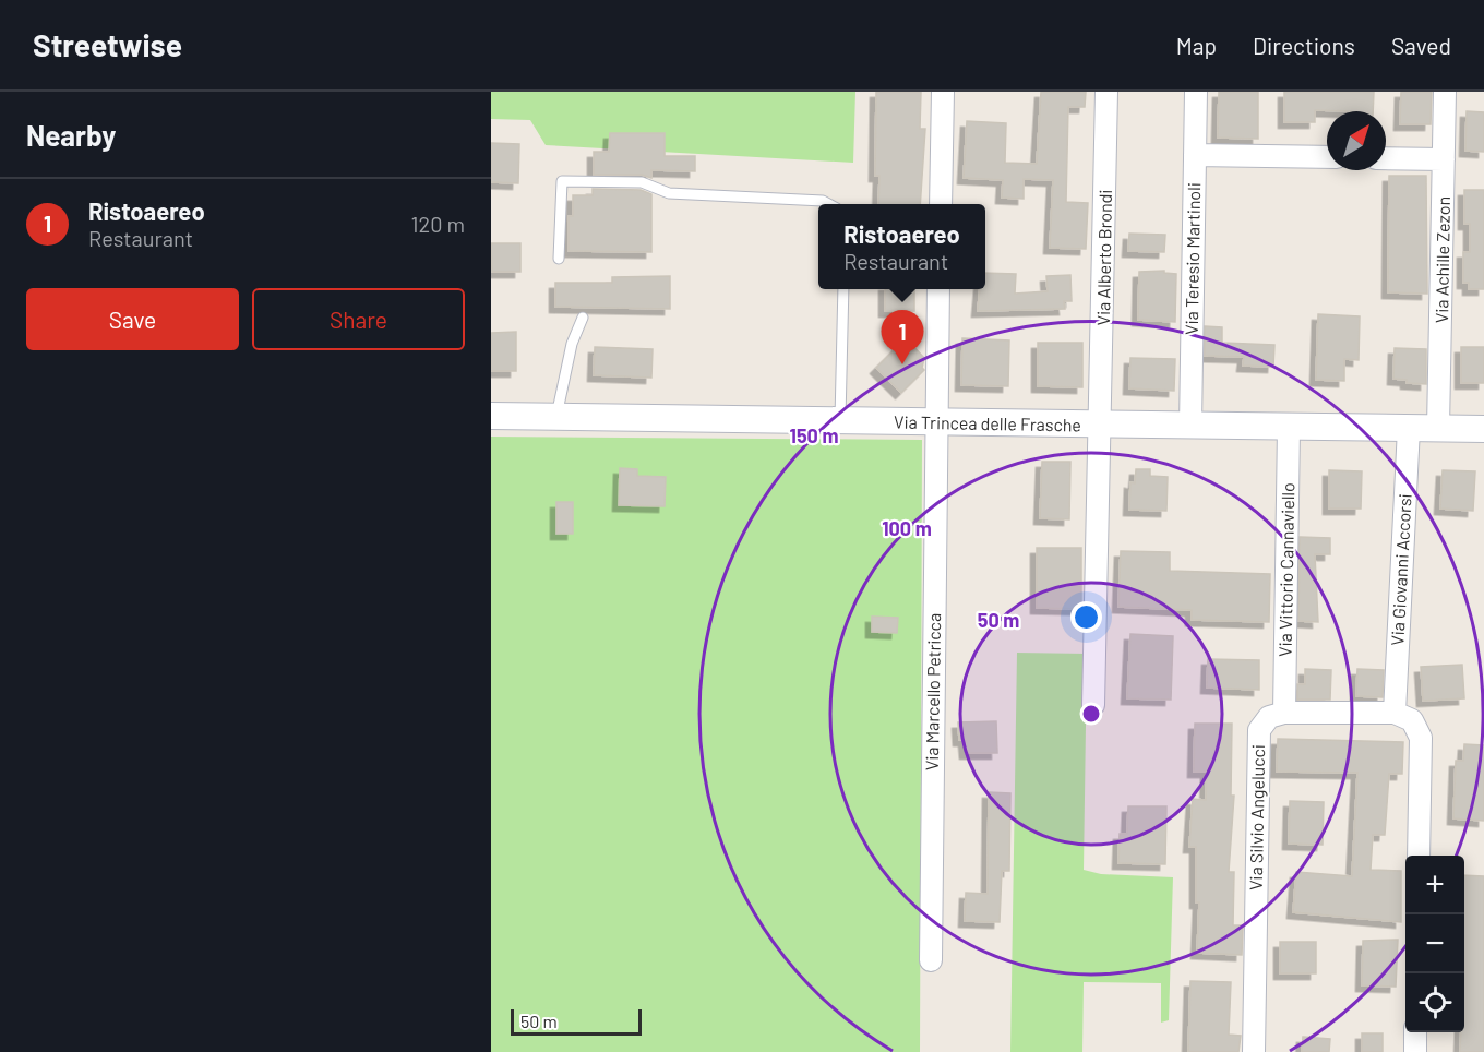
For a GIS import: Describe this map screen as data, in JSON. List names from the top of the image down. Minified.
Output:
{"streets":{"street":["Via Alberto Brondi","Via Teresio Martinoli","Via Achille Zezon","Via Trincea delle Frasche","Via Vittorio Cannaviello","Via Giovanni Accorsi","Via Marcello Petricca","Via Silvio Angelucci"]},"crossings":[["Via Alberto Brondi","Via Trincea delle Frasche"],["Via Teresio Martinoli","Via Trincea delle Frasche"],["Via Achille Zezon","Via Trincea delle Frasche"],["Via Trincea delle Frasche","Via Vittorio Cannaviello"],["Via Trincea delle Frasche","Via Giovanni Accorsi"],["Via Trincea delle Frasche","Via Marcello Petricca"],["Via Vittorio Cannaviello","Via Silvio Angelucci"]],"scale_bar":"50 m","north":"top right","page":{"header":"Streetwise","nav":["Map","Directions","Saved"],"heading":"Nearby","list":[{"mark":"1","name":"Ristoaereo","note":"Restaurant","value":"120 m"}],"popup":["Ristoaereo","Restaurant"],"buttons":["Save","Share"],"pins":"1","map_buttons":["+","−"],"scale":"50 m"},"rings":["150 m","100 m","50 m"]}
